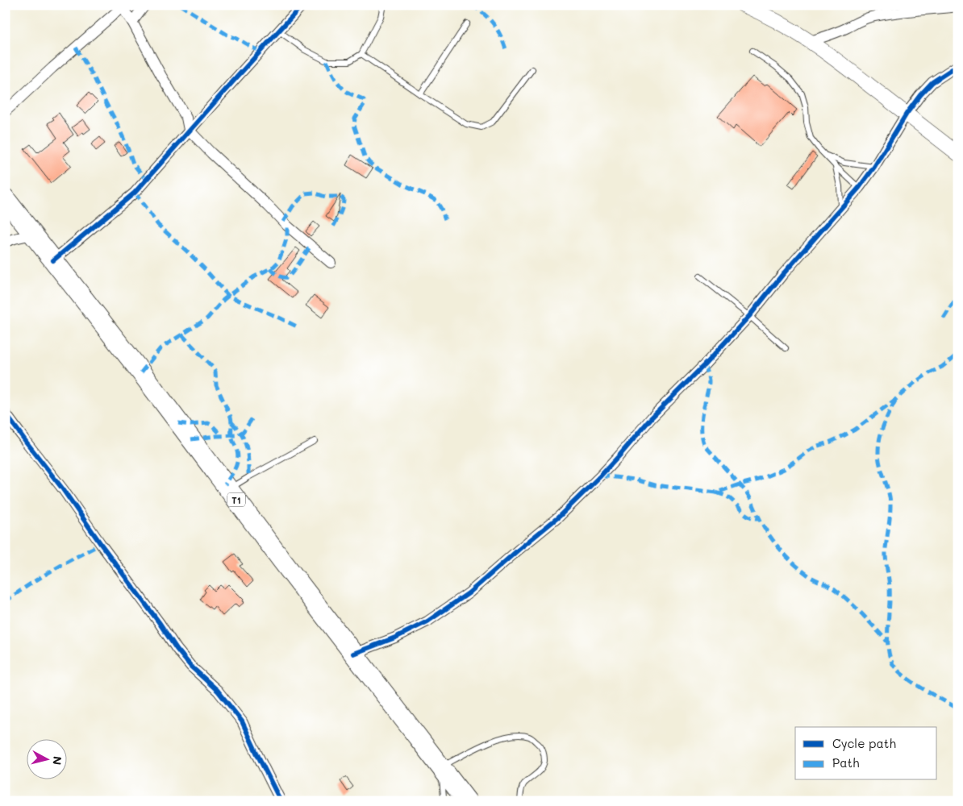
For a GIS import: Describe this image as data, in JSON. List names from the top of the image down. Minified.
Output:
{"streets":{"highway":["T1"]},"legend":["Cycle path","Path"],"north":"right"}
